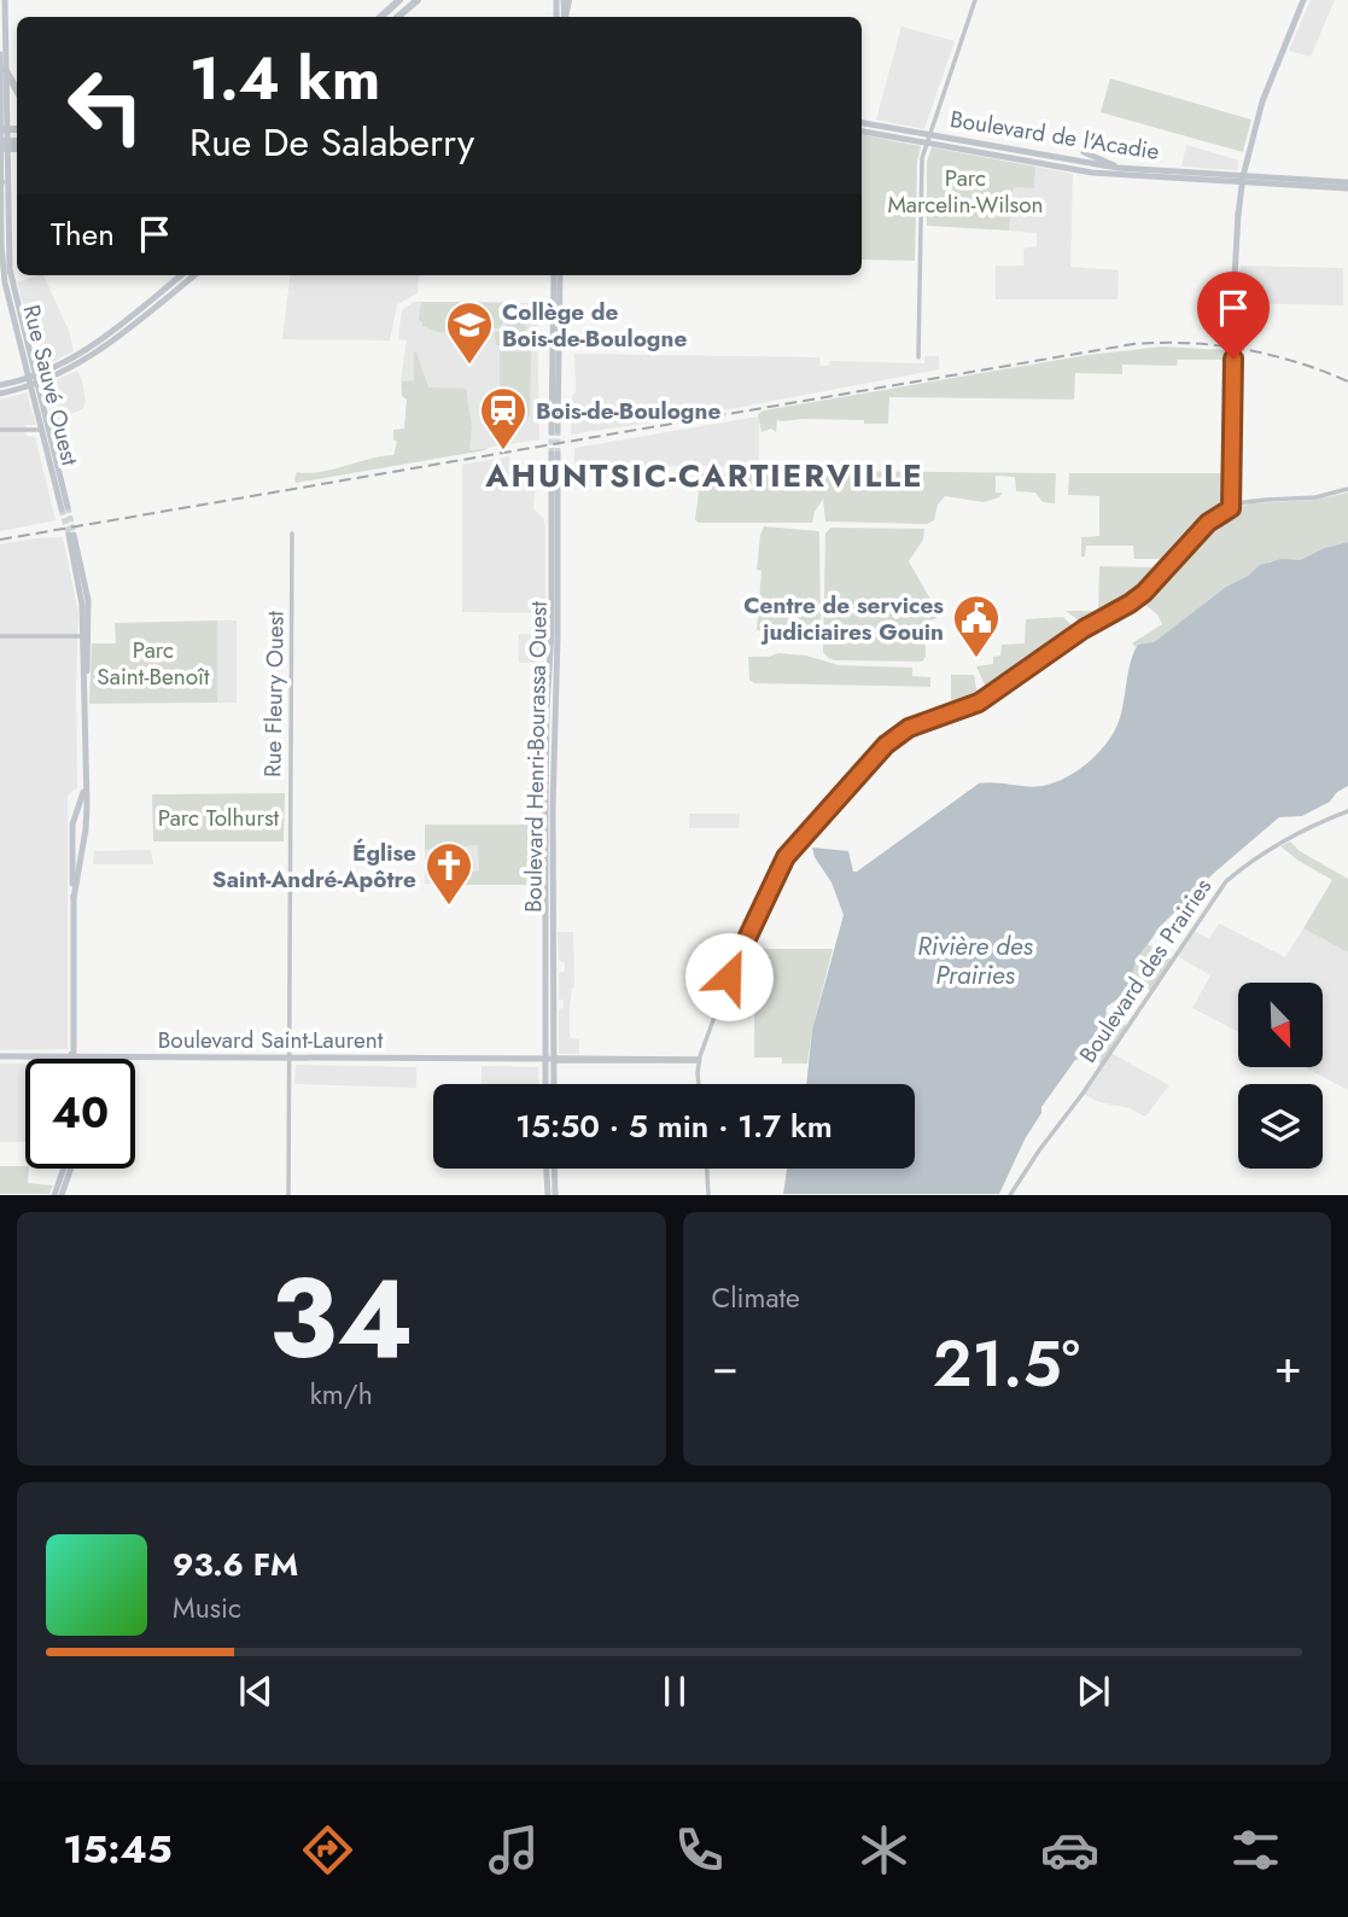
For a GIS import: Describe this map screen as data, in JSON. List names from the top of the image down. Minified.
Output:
{"streets":{"main road":["Boulevard de l'Acadie","Rue Sauvé Ouest","Boulevard Henri-Bourassa Ouest","Boulevard Saint-Laurent"],"street":["Rue Fleury Ouest","Boulevard des Prairies"]},"crossings":[["Rue Fleury Ouest","Boulevard Saint-Laurent"],["Boulevard Henri-Bourassa Ouest","Boulevard Saint-Laurent"]],"districts":["AHUNTSIC-CARTIERVILLE"],"water":["Rivière des Prairies"],"parks":["Parc Marcelin-Wilson","Parc Saint-Benoît","Parc Tolhurst"],"places":{"school or university":["Collège de Bois-de-Boulogne"],"station":["Bois-de-Boulogne"],"public building":["Centre de services judiciaires Gouin"],"church":["Église Saint-André-Apôtre"]},"north":"bottom right","page":{"turn":["1.4 km","Rue De Salaberry"],"then":"Then","limit":"40","trip":"15:50 · 5 min · 1.7 km","tile":[["34","km/h"],"Climate"],"heat":["−","21.5°","+"],"song":["93.6 FM","Music"],"tabs":"15:45"}}
